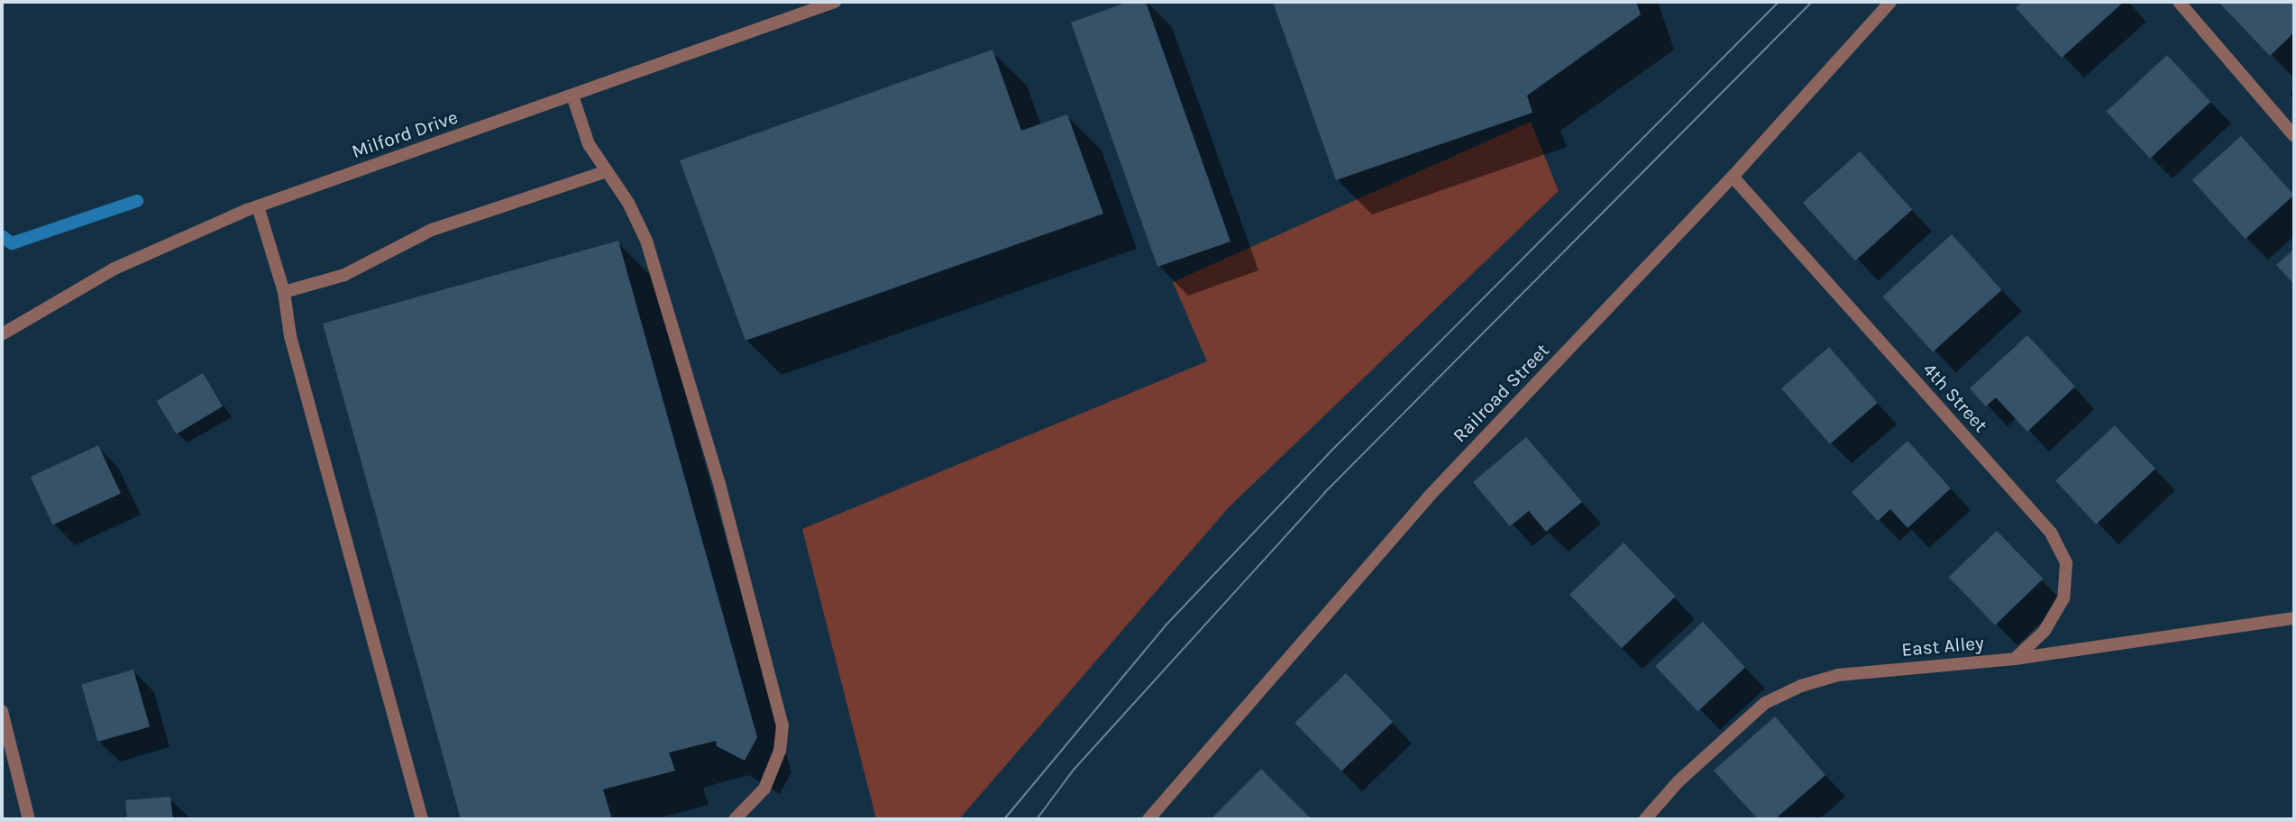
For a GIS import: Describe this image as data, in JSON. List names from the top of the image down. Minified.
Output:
{"streets":{"street":["Milford Drive","Railroad Street","4th Street","East Alley"]},"crossings":[["Railroad Street","4th Street"],["4th Street","East Alley"]]}
